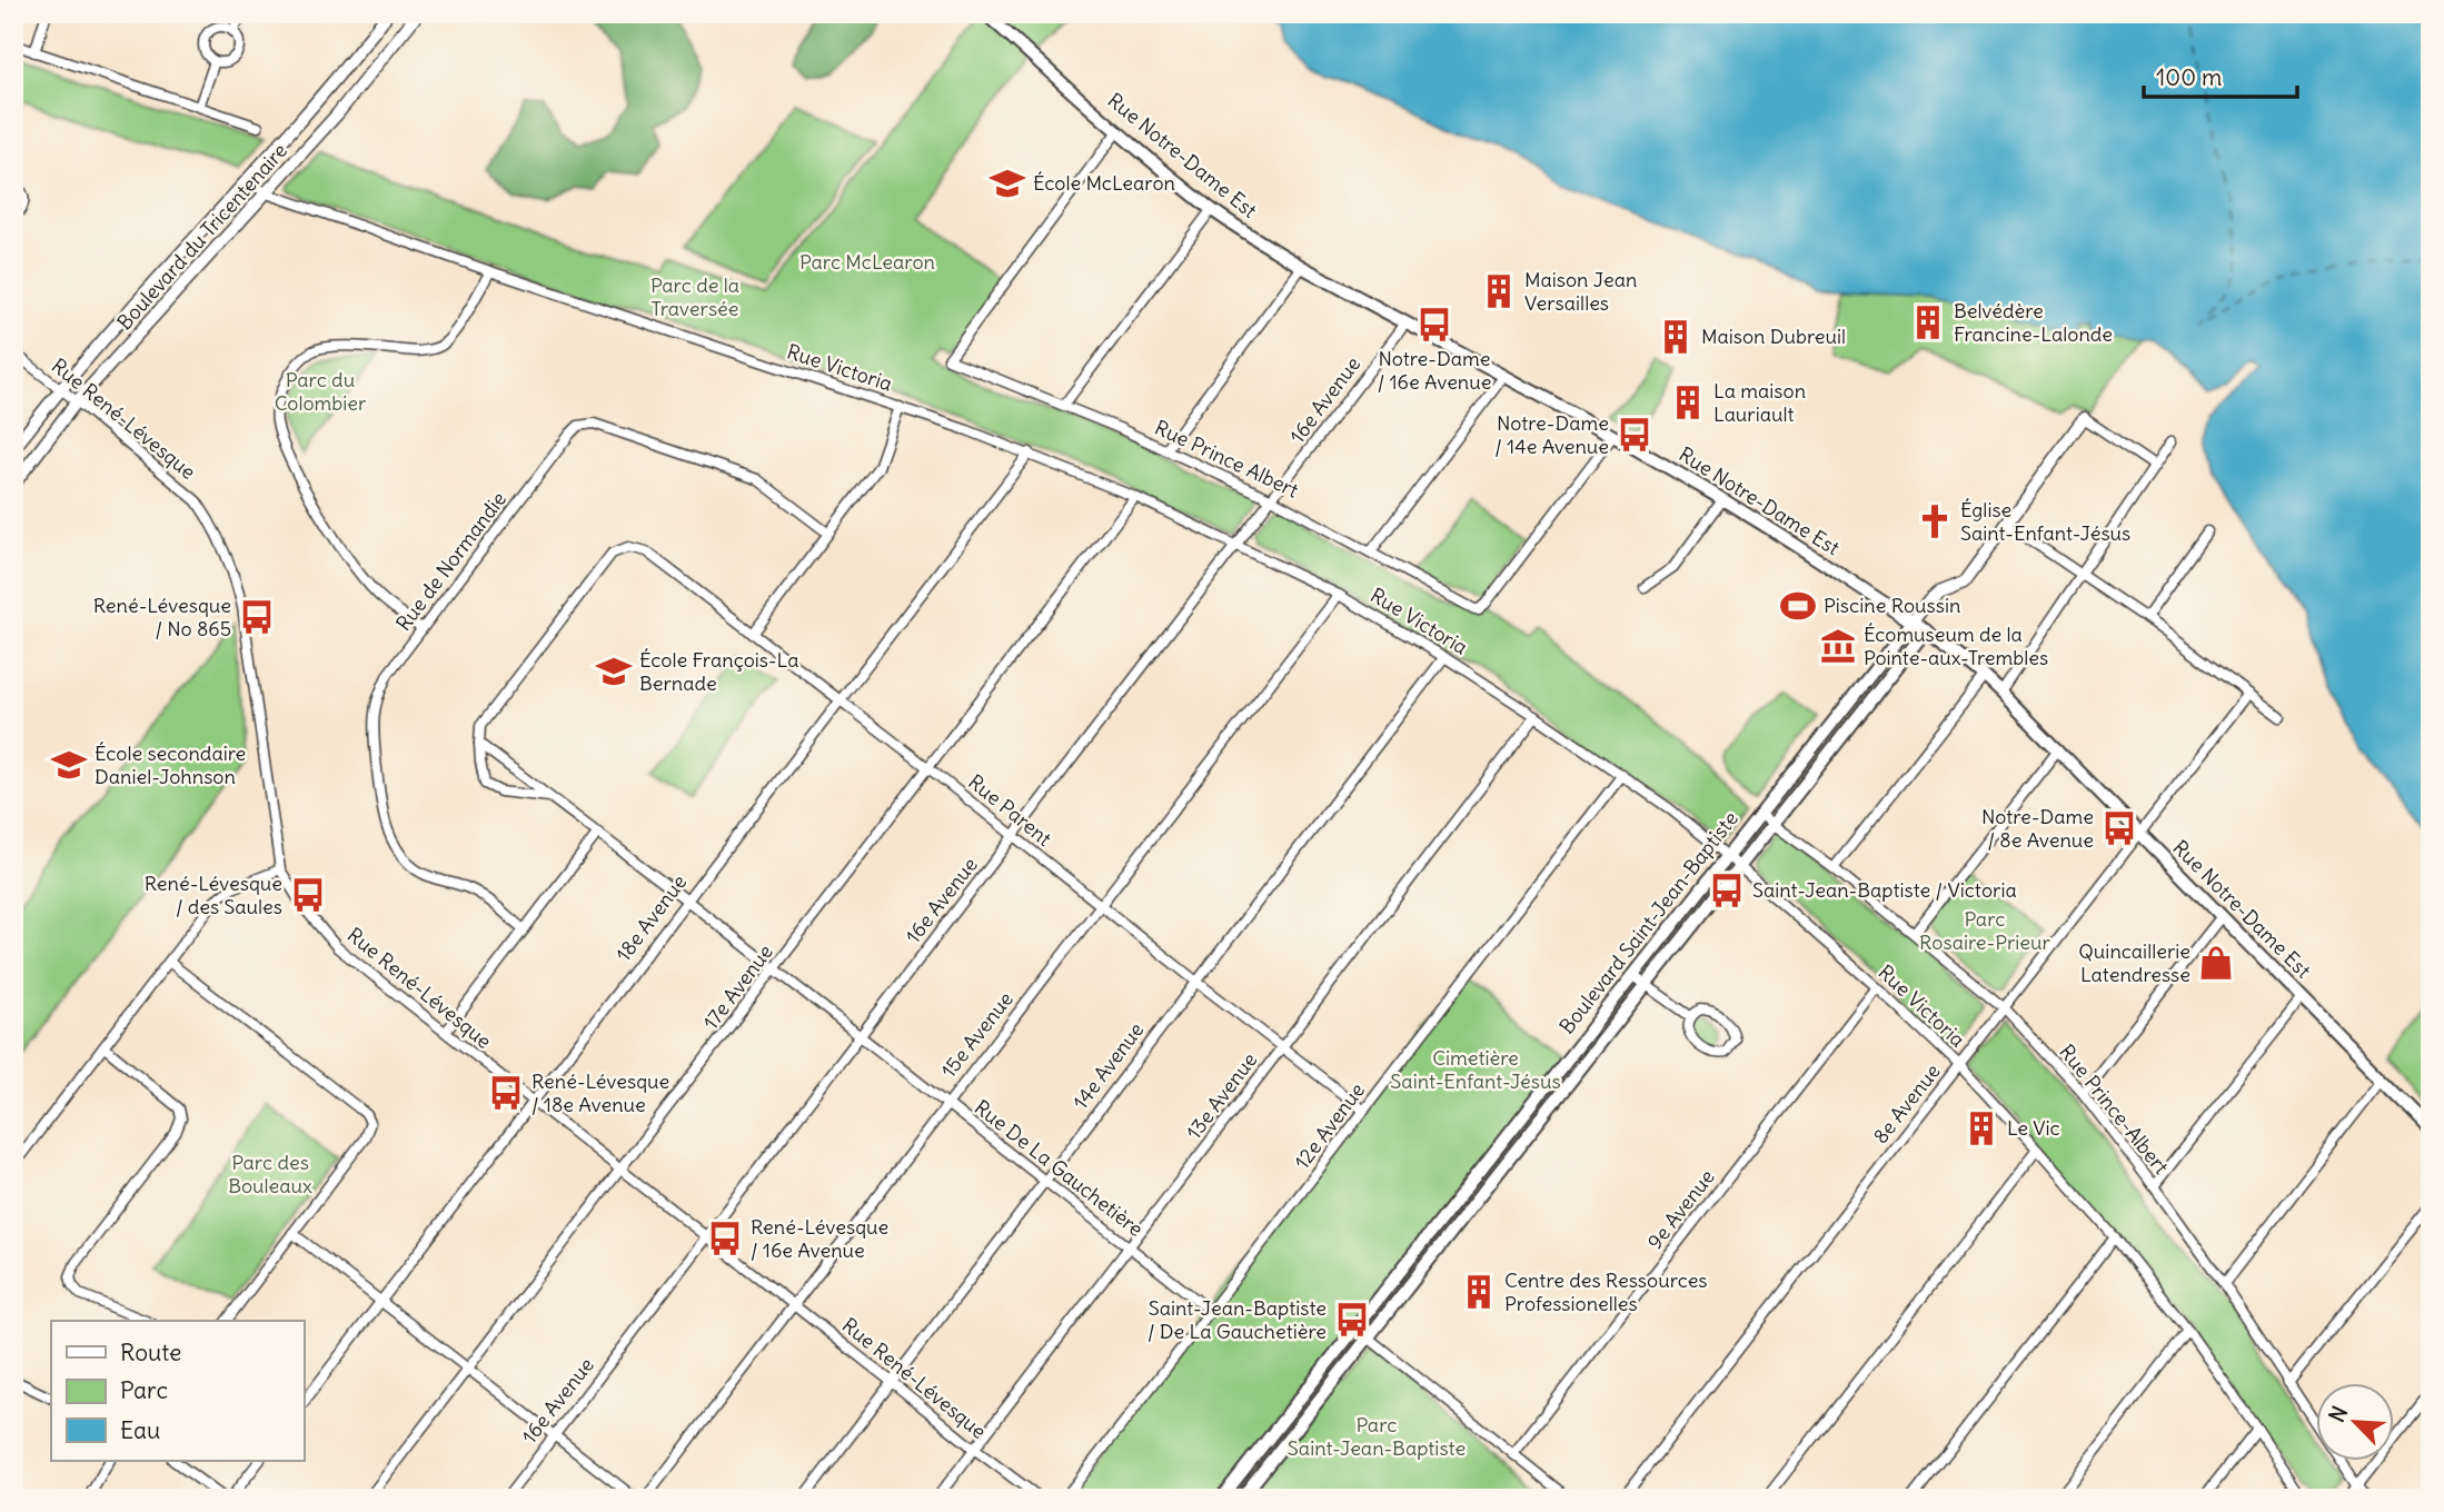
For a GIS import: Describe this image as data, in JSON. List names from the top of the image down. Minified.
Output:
{"streets":{"main road":["Rue Notre-Dame Est","Boulevard Saint-Jean-Baptiste"],"street":["Boulevard du Tricentenaire","Rue Victoria","16e Avenue","Rue René-Lévesque","Rue Prince Albert","Rue de Normandie","Rue Parent","18e Avenue","17e Avenue","15e Avenue","14e Avenue","13e Avenue","8e Avenue","Rue Prince-Albert","12e Avenue","Rue De La Gauchetière","9e Avenue"]},"crossings":[["Rue Notre-Dame Est","16e Avenue"],["Rue Notre-Dame Est","Rue Prince Albert"],["Rue Notre-Dame Est","Boulevard Saint-Jean-Baptiste"],["Rue Notre-Dame Est","8e Avenue"],["Boulevard du Tricentenaire","Rue Victoria"],["Boulevard du Tricentenaire","Rue René-Lévesque"],["Rue Victoria","16e Avenue"],["Rue Victoria","18e Avenue"],["Rue Victoria","Boulevard Saint-Jean-Baptiste"],["Rue Victoria","17e Avenue"],["Rue Victoria","15e Avenue"],["Rue Victoria","14e Avenue"],["Rue Victoria","13e Avenue"],["Rue Victoria","8e Avenue"],["Rue Victoria","12e Avenue"],["Rue Victoria","9e Avenue"],["16e Avenue","Rue René-Lévesque"],["16e Avenue","Rue Prince Albert"],["16e Avenue","Rue Parent"],["16e Avenue","Rue De La Gauchetière"],["Rue René-Lévesque","18e Avenue"],["Rue René-Lévesque","17e Avenue"],["Rue René-Lévesque","15e Avenue"],["Rue René-Lévesque","14e Avenue"],["Rue René-Lévesque","13e Avenue"],["Rue Parent","18e Avenue"],["Rue Parent","17e Avenue"],["Rue Parent","15e Avenue"],["Rue Parent","14e Avenue"],["Rue Parent","13e Avenue"],["Rue Parent","12e Avenue"],["Rue Parent","Rue De La Gauchetière"],["18e Avenue","Rue De La Gauchetière"],["Boulevard Saint-Jean-Baptiste","Rue Prince-Albert"],["17e Avenue","Rue De La Gauchetière"],["15e Avenue","Rue De La Gauchetière"],["14e Avenue","Rue De La Gauchetière"],["13e Avenue","Rue De La Gauchetière"],["8e Avenue","Rue Prince-Albert"],["12e Avenue","Rue De La Gauchetière"]],"parks":["Parc McLearon","Parc de la Traversée","Parc du Colombier","Parc Rosaire-Prieur","Cimetière Saint-Enfant-Jésus","Parc des Bouleaux","Parc Saint-Jean-Baptiste"],"places":{"school or university":["École McLearon","École François-La Bernade","École secondaire Daniel-Johnson"],"building":["Maison Jean Versailles","Belvédère Francine-Lalonde","Maison Dubreuil","La maison Lauriault","Le Vic","Centre des Ressources Professionelles"],"bus stop":["Notre-Dame / 16e Avenue","Notre-Dame / 14e Avenue","René-Lévesque / No 865","Notre-Dame / 8e Avenue","Saint-Jean-Baptiste / Victoria","René-Lévesque / des Saules","René-Lévesque / 18e Avenue","René-Lévesque / 16e Avenue","Saint-Jean-Baptiste / De La Gauchetière"],"church":["Église Saint-Enfant-Jésus"],"sports":["Piscine Roussin"],"museum":["Écomuseum de la Pointe-aux-Trembles"],"shop":["Quincaillerie Latendresse"]},"legend":["Route","Parc","Eau"],"scale_bar":"100 m","north":"top left"}
